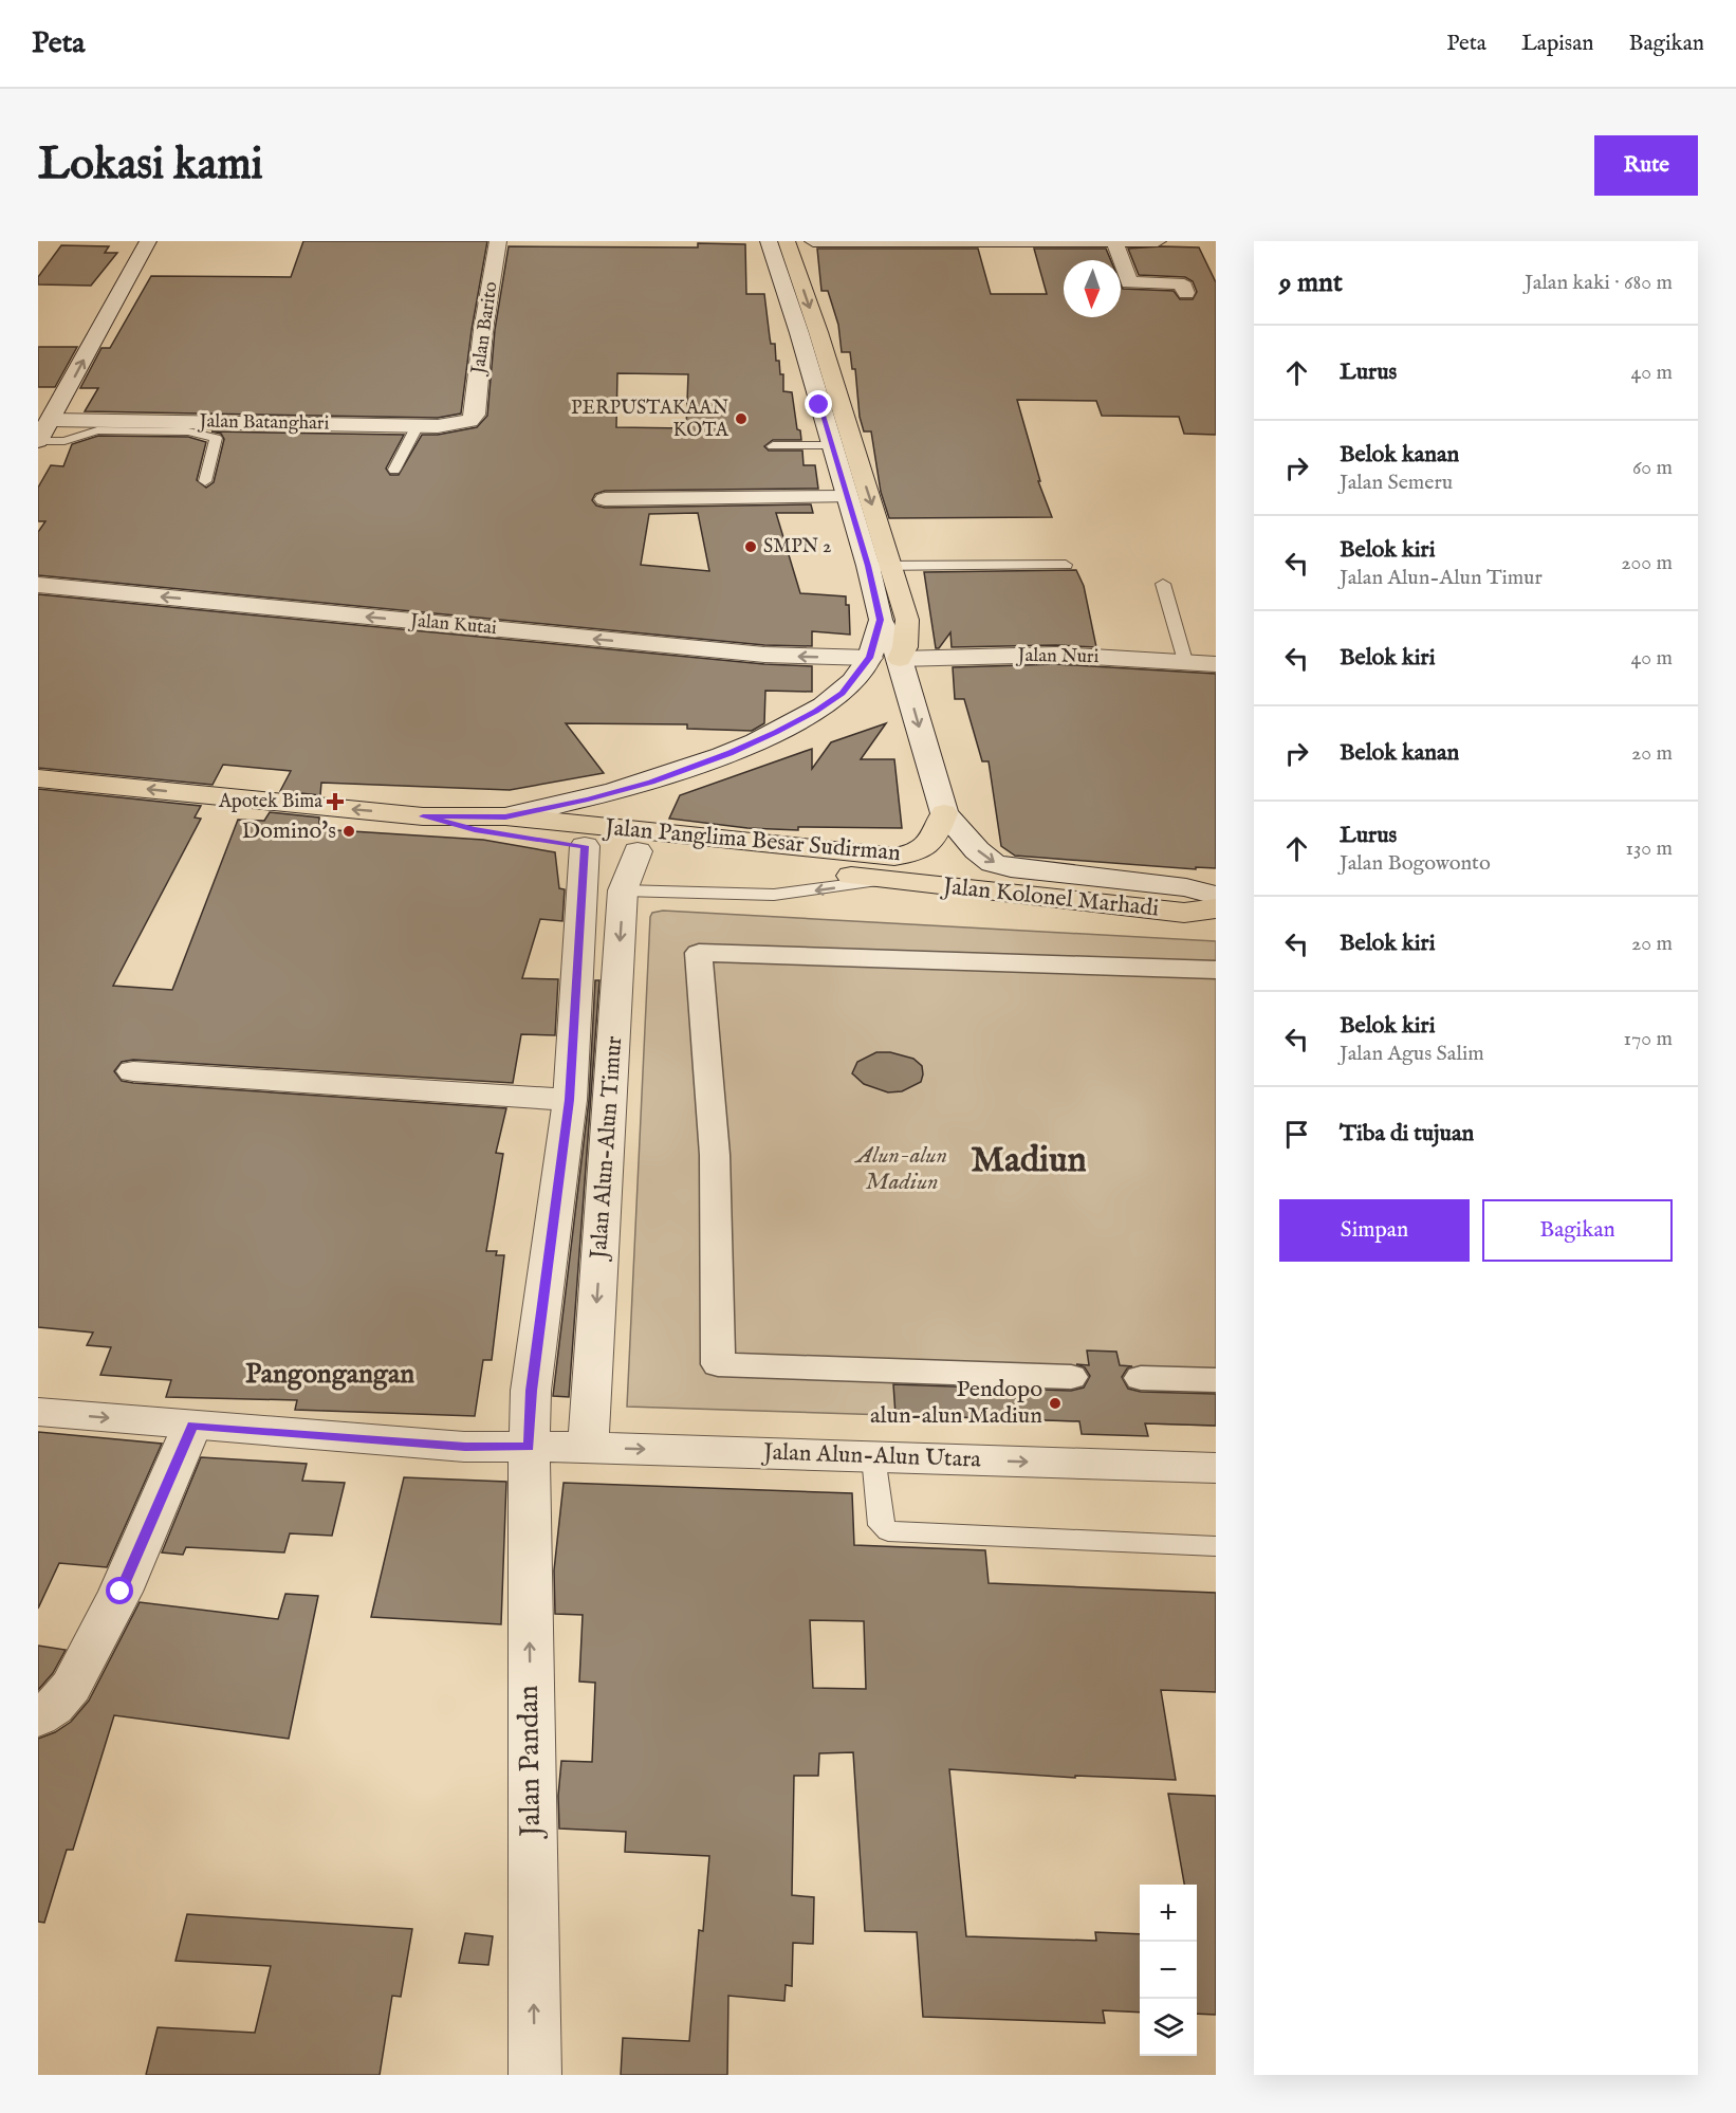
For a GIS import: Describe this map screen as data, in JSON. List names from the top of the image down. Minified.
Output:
{"streets":{"main road":["Jalan Panglima Besar Sudirman","Jalan Kolonel Marhadi"],"street":["Jalan Barito","Jalan Batanghari","Jalan Kutai","Jalan Nuri","Jalan Alun-Alun Timur","Jalan Alun-Alun Utara","Jalan Pandan"]},"crossings":[["Jalan Barito","Jalan Batanghari"],["Jalan Kutai","Jalan Nuri"],["Jalan Panglima Besar Sudirman","Jalan Kolonel Marhadi"],["Jalan Panglima Besar Sudirman","Jalan Alun-Alun Timur"],["Jalan Alun-Alun Timur","Jalan Alun-Alun Utara"],["Jalan Alun-Alun Timur","Jalan Pandan"],["Jalan Alun-Alun Utara","Jalan Pandan"]],"one_way":["Jalan Kutai","Jalan Kolonel Marhadi","Jalan Alun-Alun Utara","Jalan Pandan"],"districts":["Madiun","Pangongangan"],"parks":["Alun-alun Madiun"],"places":{"other":["PERPUSTAKAAN KOTA","SMPN 2","Domino's","Pendopo alun-alun Madiun"],"health":["Apotek Bima"]},"north":"bottom","page":{"header":"Peta","nav":["Peta","Lapisan","Bagikan"],"buttons":["Rute",["Simpan","Bagikan"]],"title":"Lokasi kami","heading":["9 mnt","Jalan kaki · 680 m"],"list":[["Lurus","40 m"],["Belok kanan","Jalan Semeru","60 m"],["Belok kiri","Jalan Alun-Alun Timur","200 m"],["Belok kiri","40 m"],["Belok kanan","20 m"],["Lurus","Jalan Bogowonto","130 m"],["Belok kiri","20 m"],["Belok kiri","Jalan Agus Salim","170 m"],"Tiba di tujuan"],"map_buttons":["+","−"]}}
